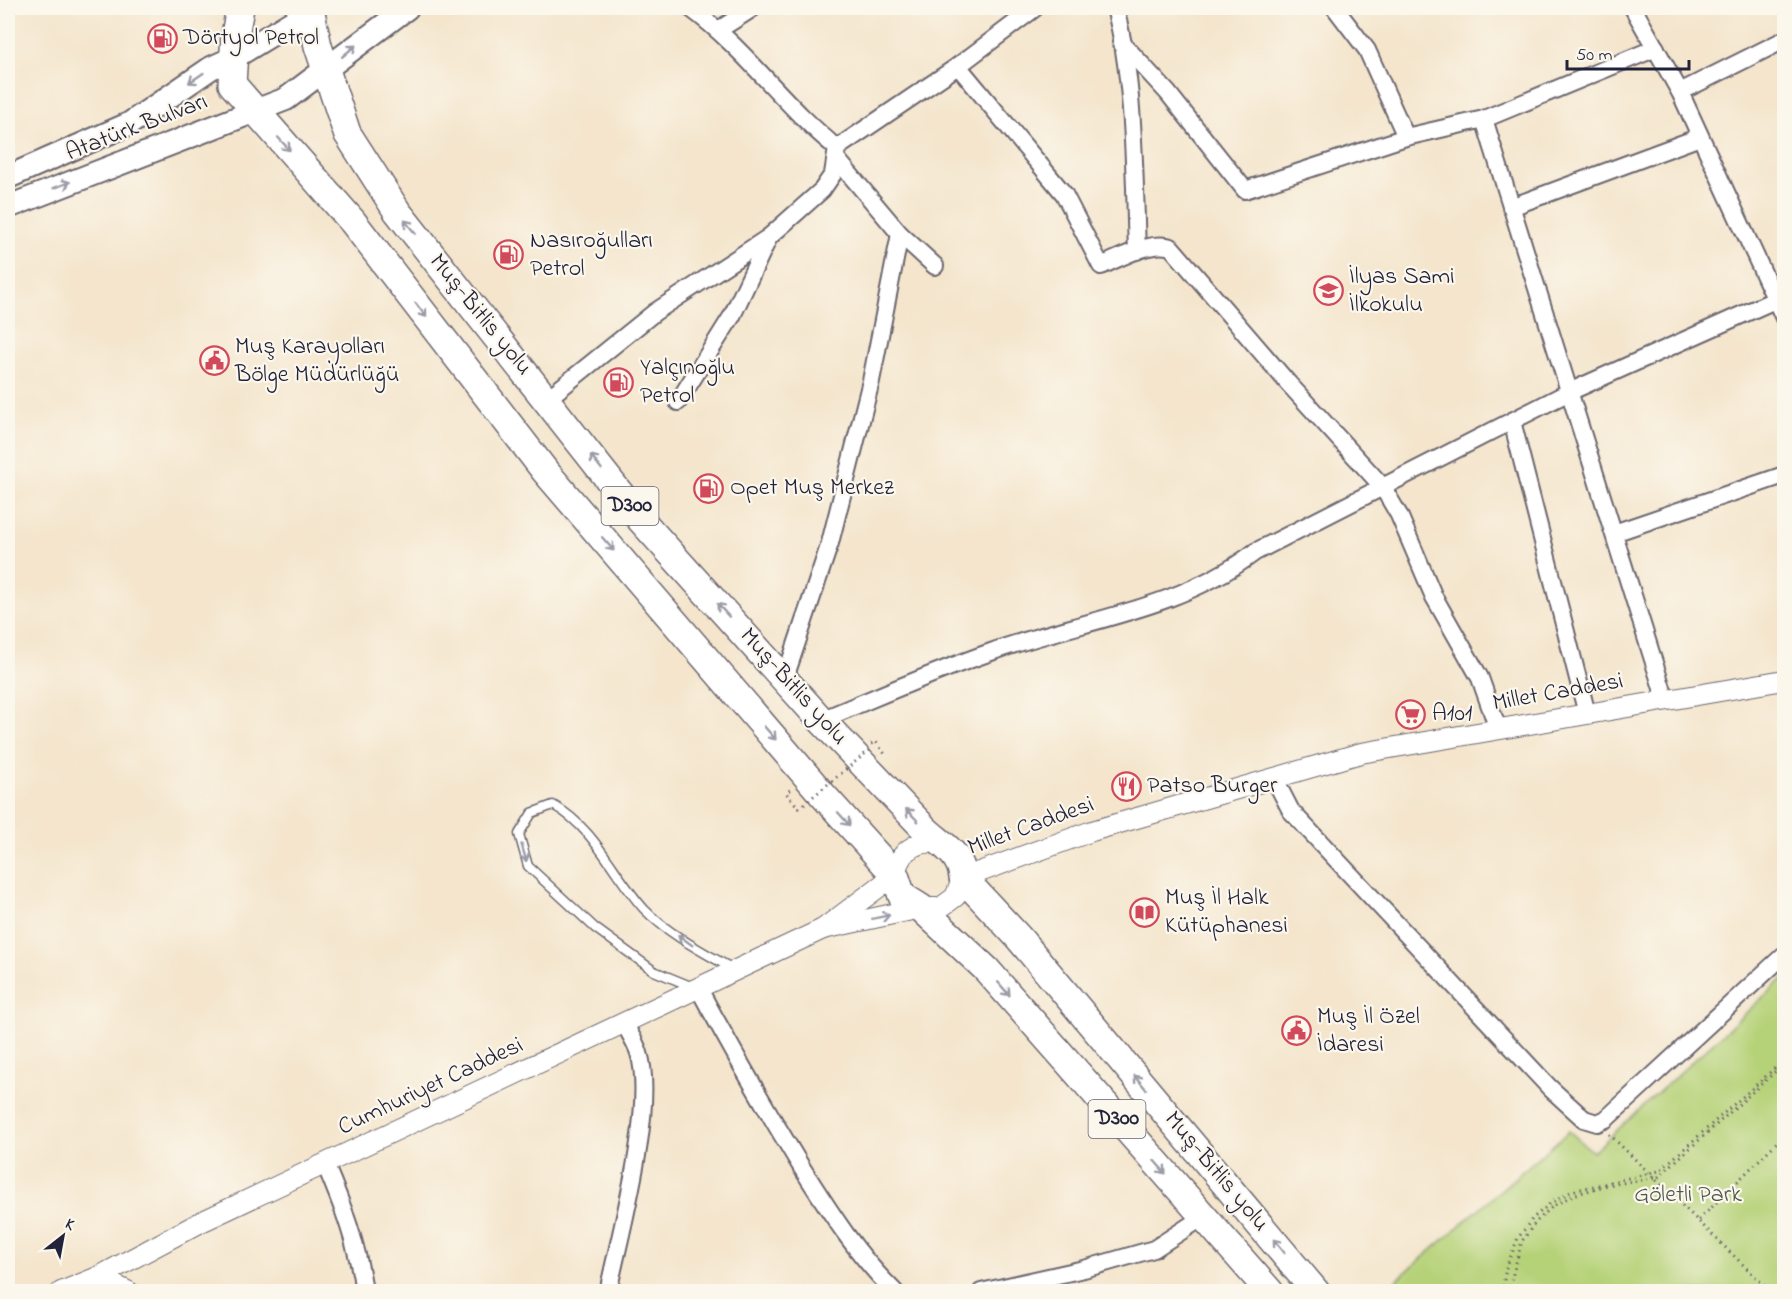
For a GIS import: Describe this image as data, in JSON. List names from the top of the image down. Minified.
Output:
{"streets":{"highway":["Muş-Bitlis yolu","D300"],"main road":["Atatürk Bulvarı"],"street":["Millet Caddesi","Cumhuriyet Caddesi"]},"crossings":[["Atatürk Bulvarı","Muş-Bitlis yolu"],["Atatürk Bulvarı","D300"],["Muş-Bitlis yolu","D300"],["Muş-Bitlis yolu","Millet Caddesi"],["Muş-Bitlis yolu","Cumhuriyet Caddesi"],["Millet Caddesi","Cumhuriyet Caddesi"]],"parks":["Göletli Park"],"places":{"fuel station":["Dörtyol Petrol","Nasıroğulları Petrol","Yalçınoğlu Petrol","Opet Muş Merkez"],"school or university":["İlyas Sami İlkokulu"],"public building":["Muş Karayolları Bölge Müdürlüğü","Muş İl Özel İdaresi"],"supermarket":["A101"],"restaurant":["Patso Burger"],"library":["Muş İl Halk Kütüphanesi"]},"scale_bar":"50 m","north":"top right"}
